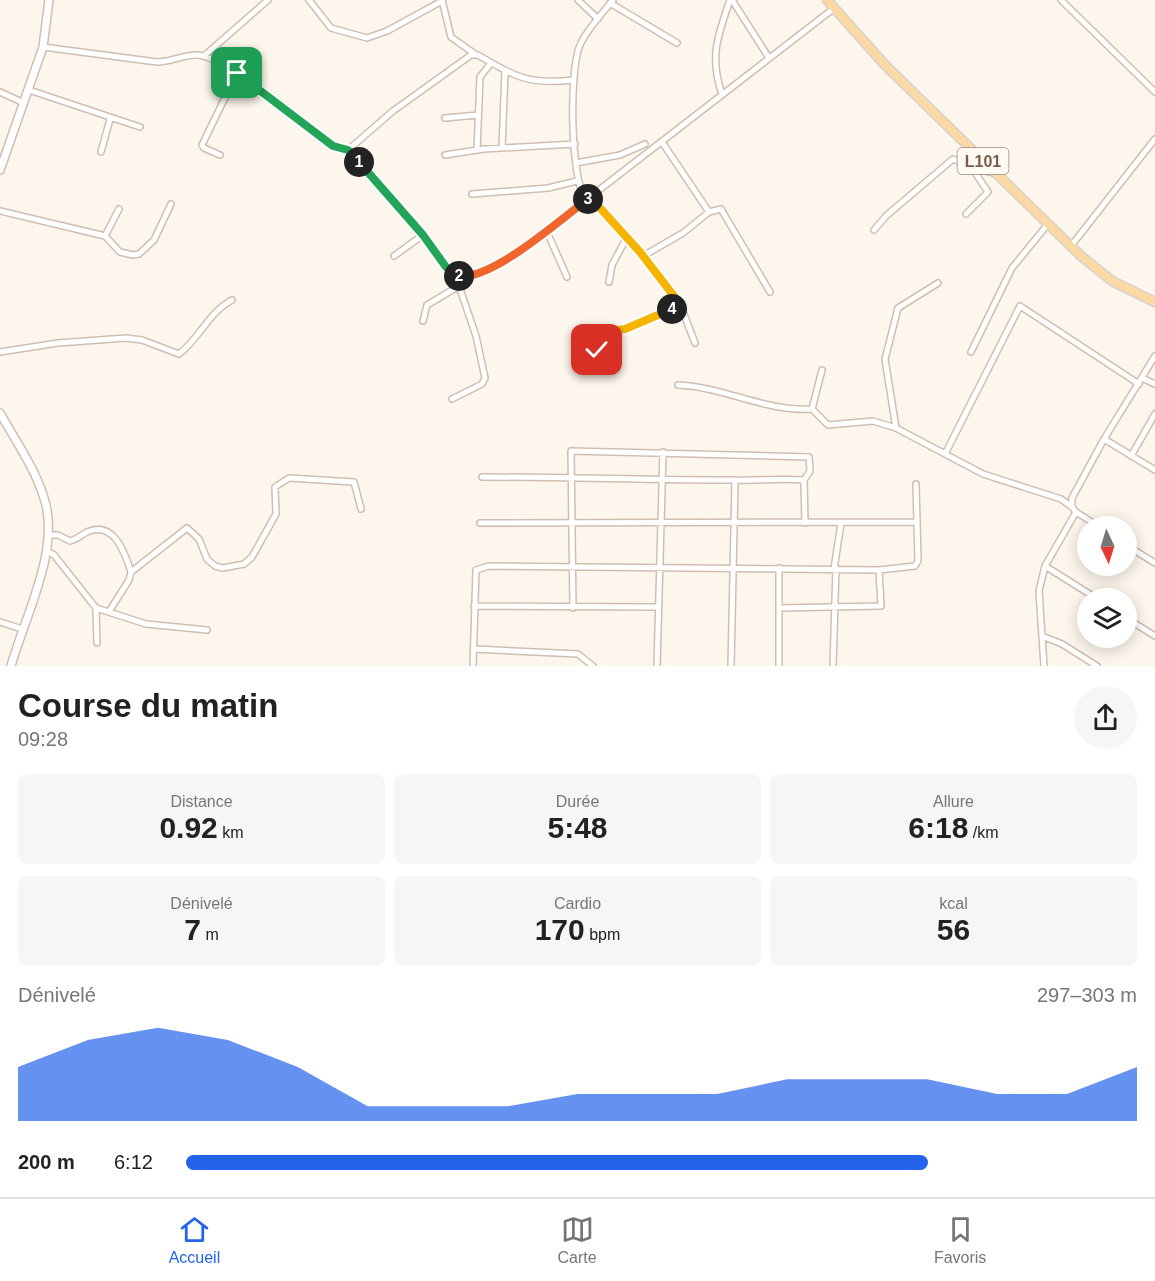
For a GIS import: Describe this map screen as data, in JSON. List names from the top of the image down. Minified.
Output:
{"streets":{"main road":["L101"]},"north":"bottom","page":{"pins":["1","3","2","4"],"heading":["Course du matin","09:28"],"stats":[["Distance","0.92 km"],["Durée","5:48"],["Allure","6:18 /km"],["Dénivelé","7 m"],["Cardio","170 bpm"],["kcal","56"]],"chart":["Dénivelé","297–303 m"],"list":[{"name":"200 m","note":"6:12"}],"tabs":["Accueil","Carte","Favoris"]}}
